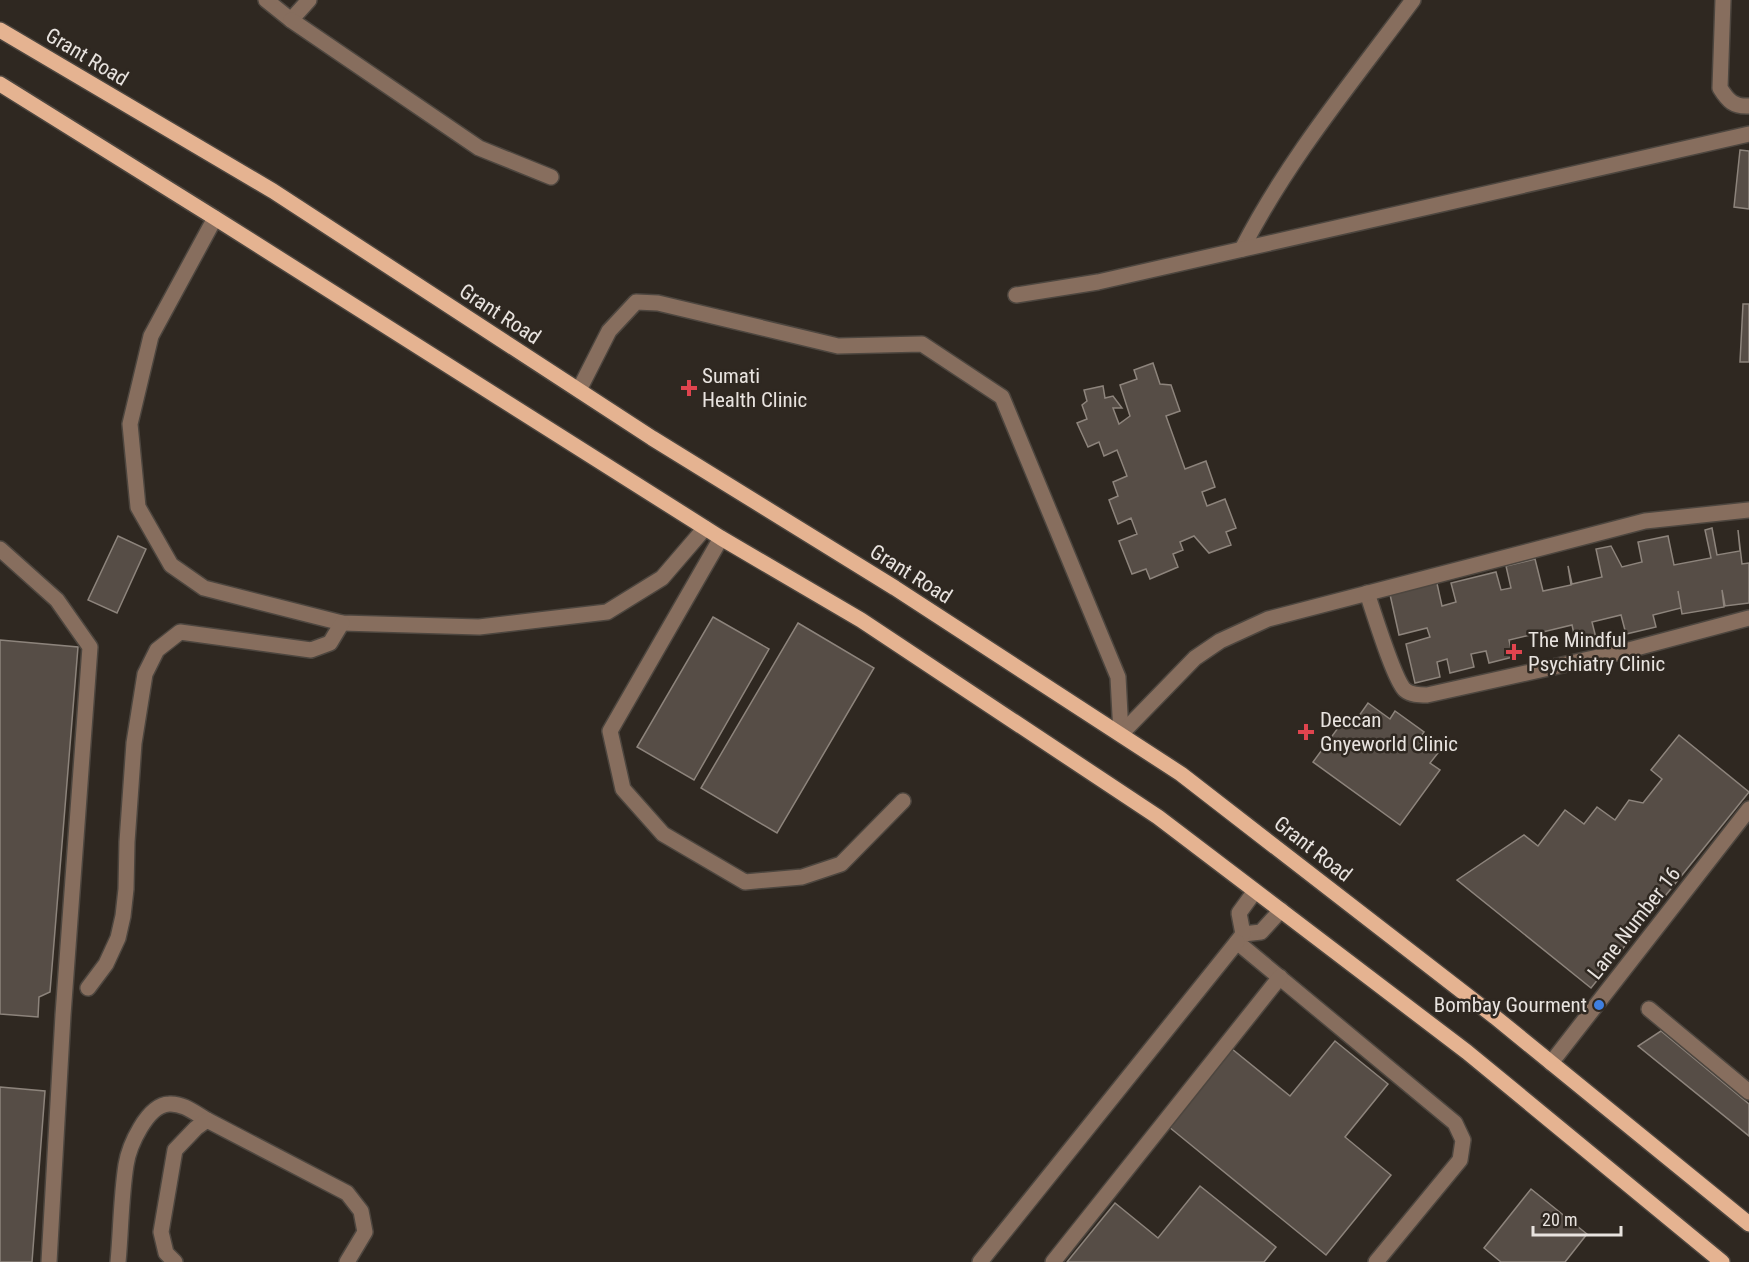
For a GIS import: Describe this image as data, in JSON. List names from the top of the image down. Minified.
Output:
{"streets":{"main road":["Grant Road"],"street":["Lane Number 16"]},"crossings":[["Grant Road","Lane Number 16"]],"places":{"health":["Sumati Health Clinic","The Mindful Psychiatry Clinic","Deccan Gnyeworld Clinic"],"other":["Bombay Gourment"]},"scale_bar":"20 m"}
